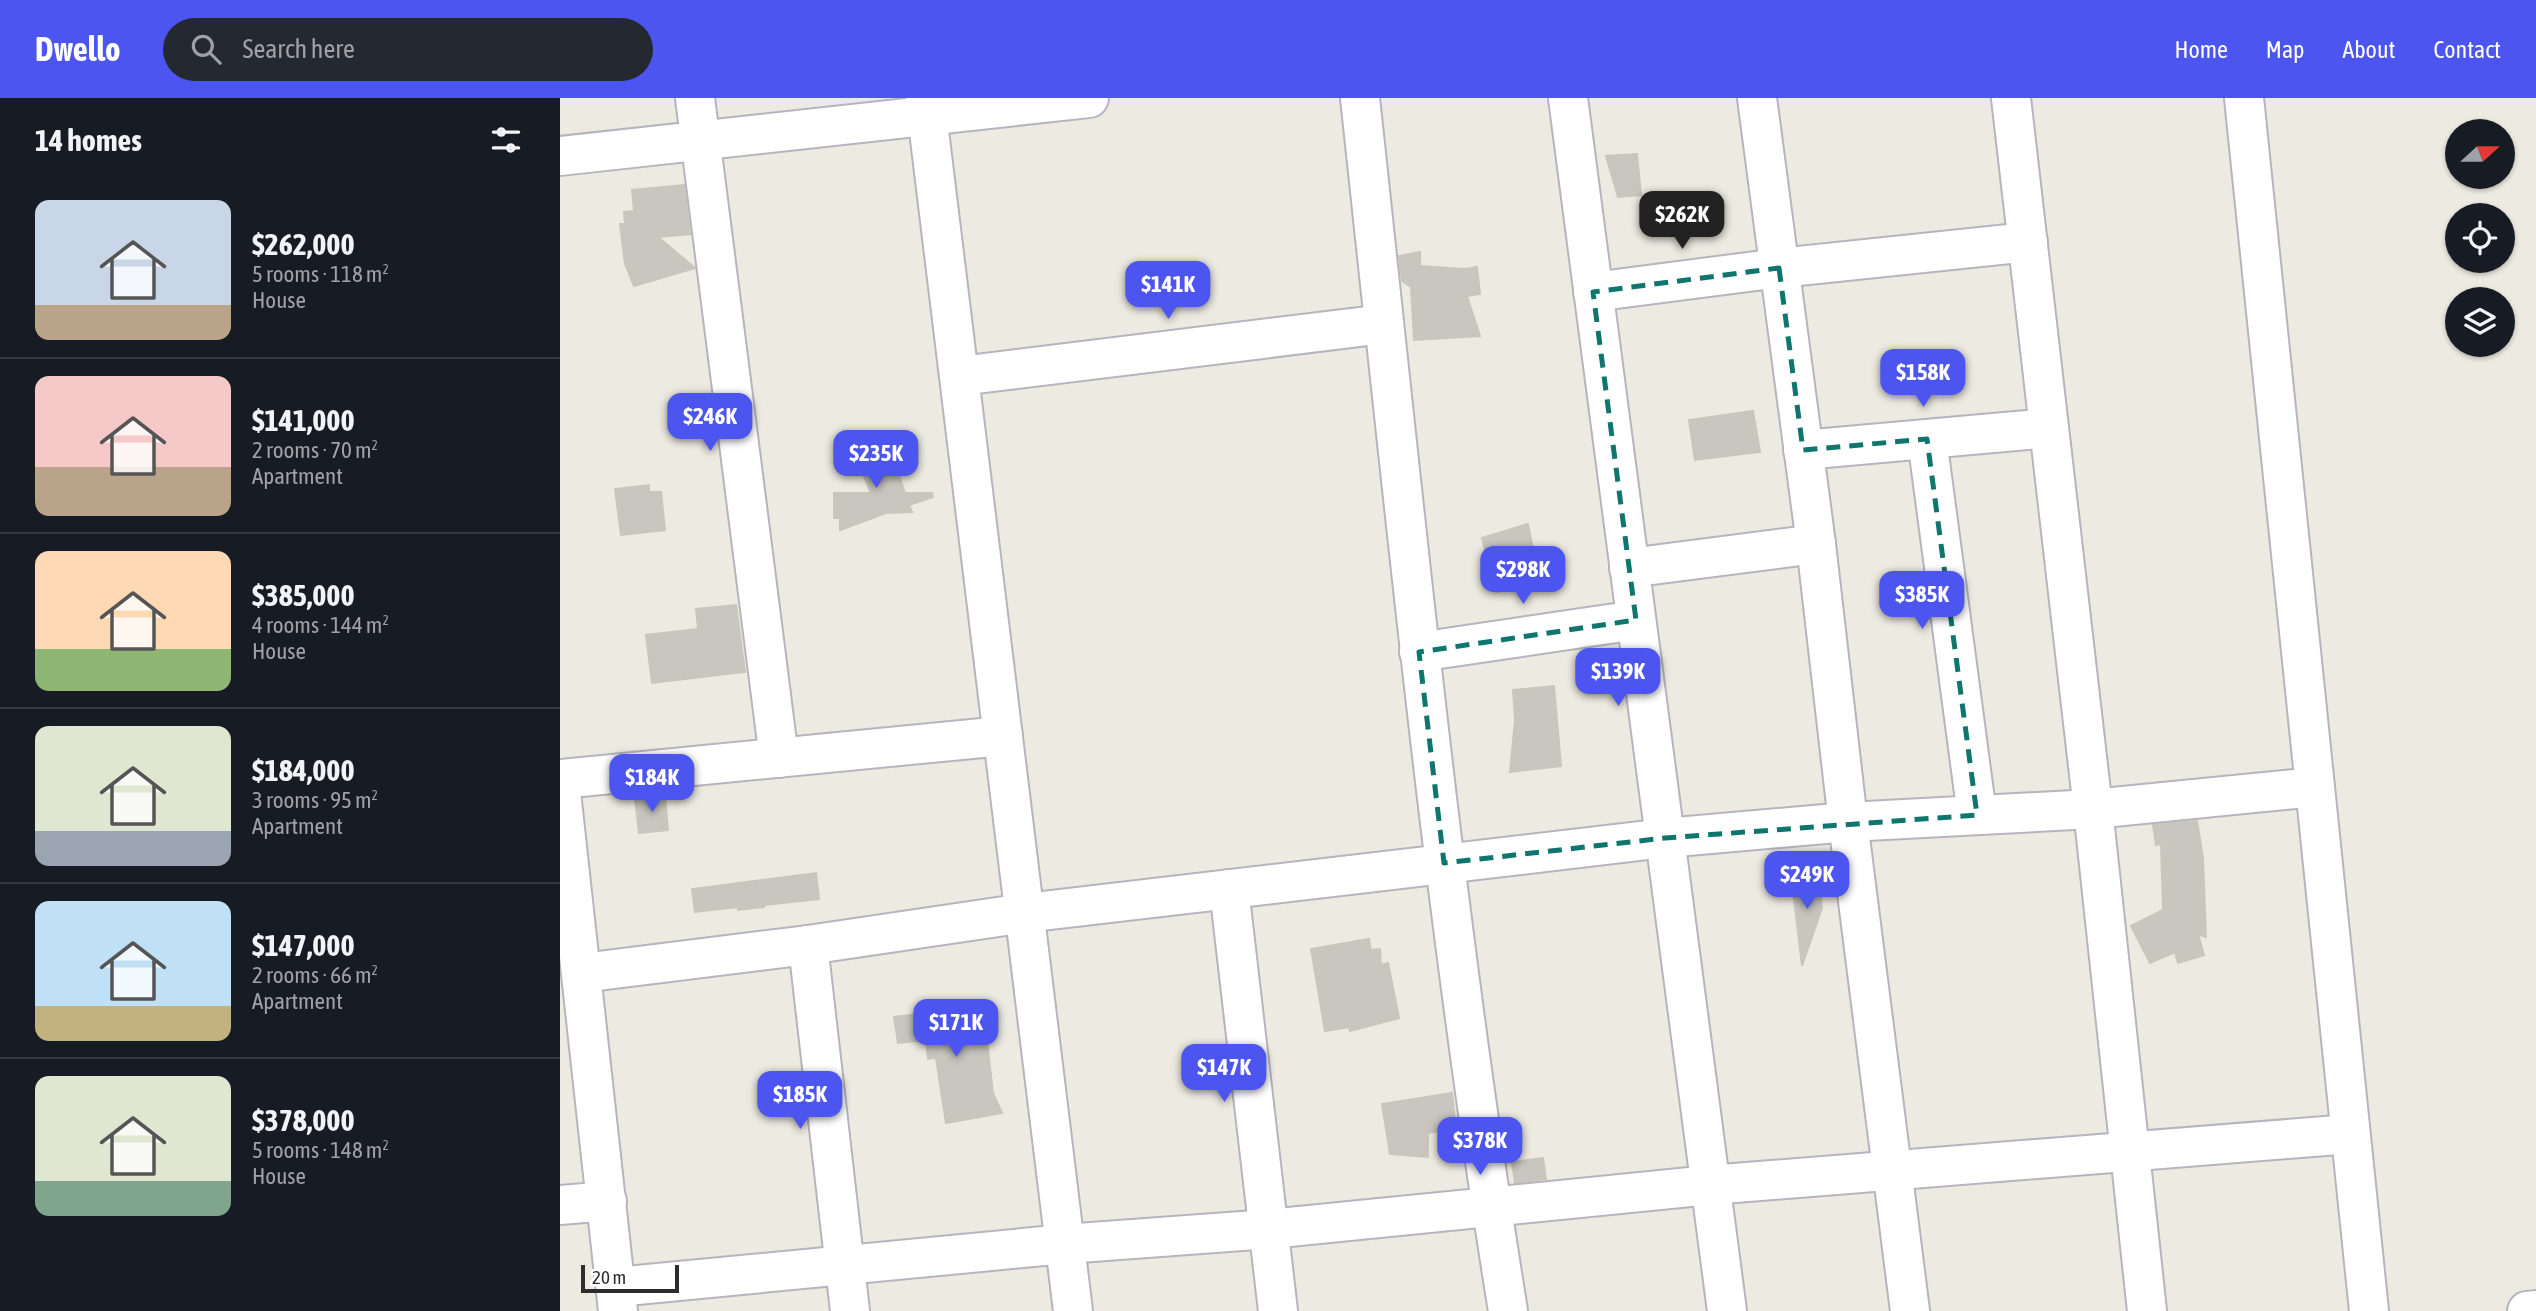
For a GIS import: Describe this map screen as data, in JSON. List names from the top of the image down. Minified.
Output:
{"scale_bar":"20 m","north":"right","page":{"header":"Dwello","search":"Search here","nav":["Home","Map","About","Contact"],"heading":"14 homes","list":[{"name":"$262,000","note":"5 rooms · 118 m² · House"},{"name":"$141,000","note":"2 rooms · 70 m² · Apartment"},{"name":"$385,000","note":"4 rooms · 144 m² · House"},{"name":"$184,000","note":"3 rooms · 95 m² · Apartment"},{"name":"$147,000","note":"2 rooms · 66 m² · Apartment"},{"name":"$378,000","note":"5 rooms · 148 m² · House"}],"price":["$262K","$141K","$158K","$246K","$235K","$298K","$385K","$139K","$184K","$249K","$171K","$147K","$185K","$378K"],"scale":"20 m"}}
